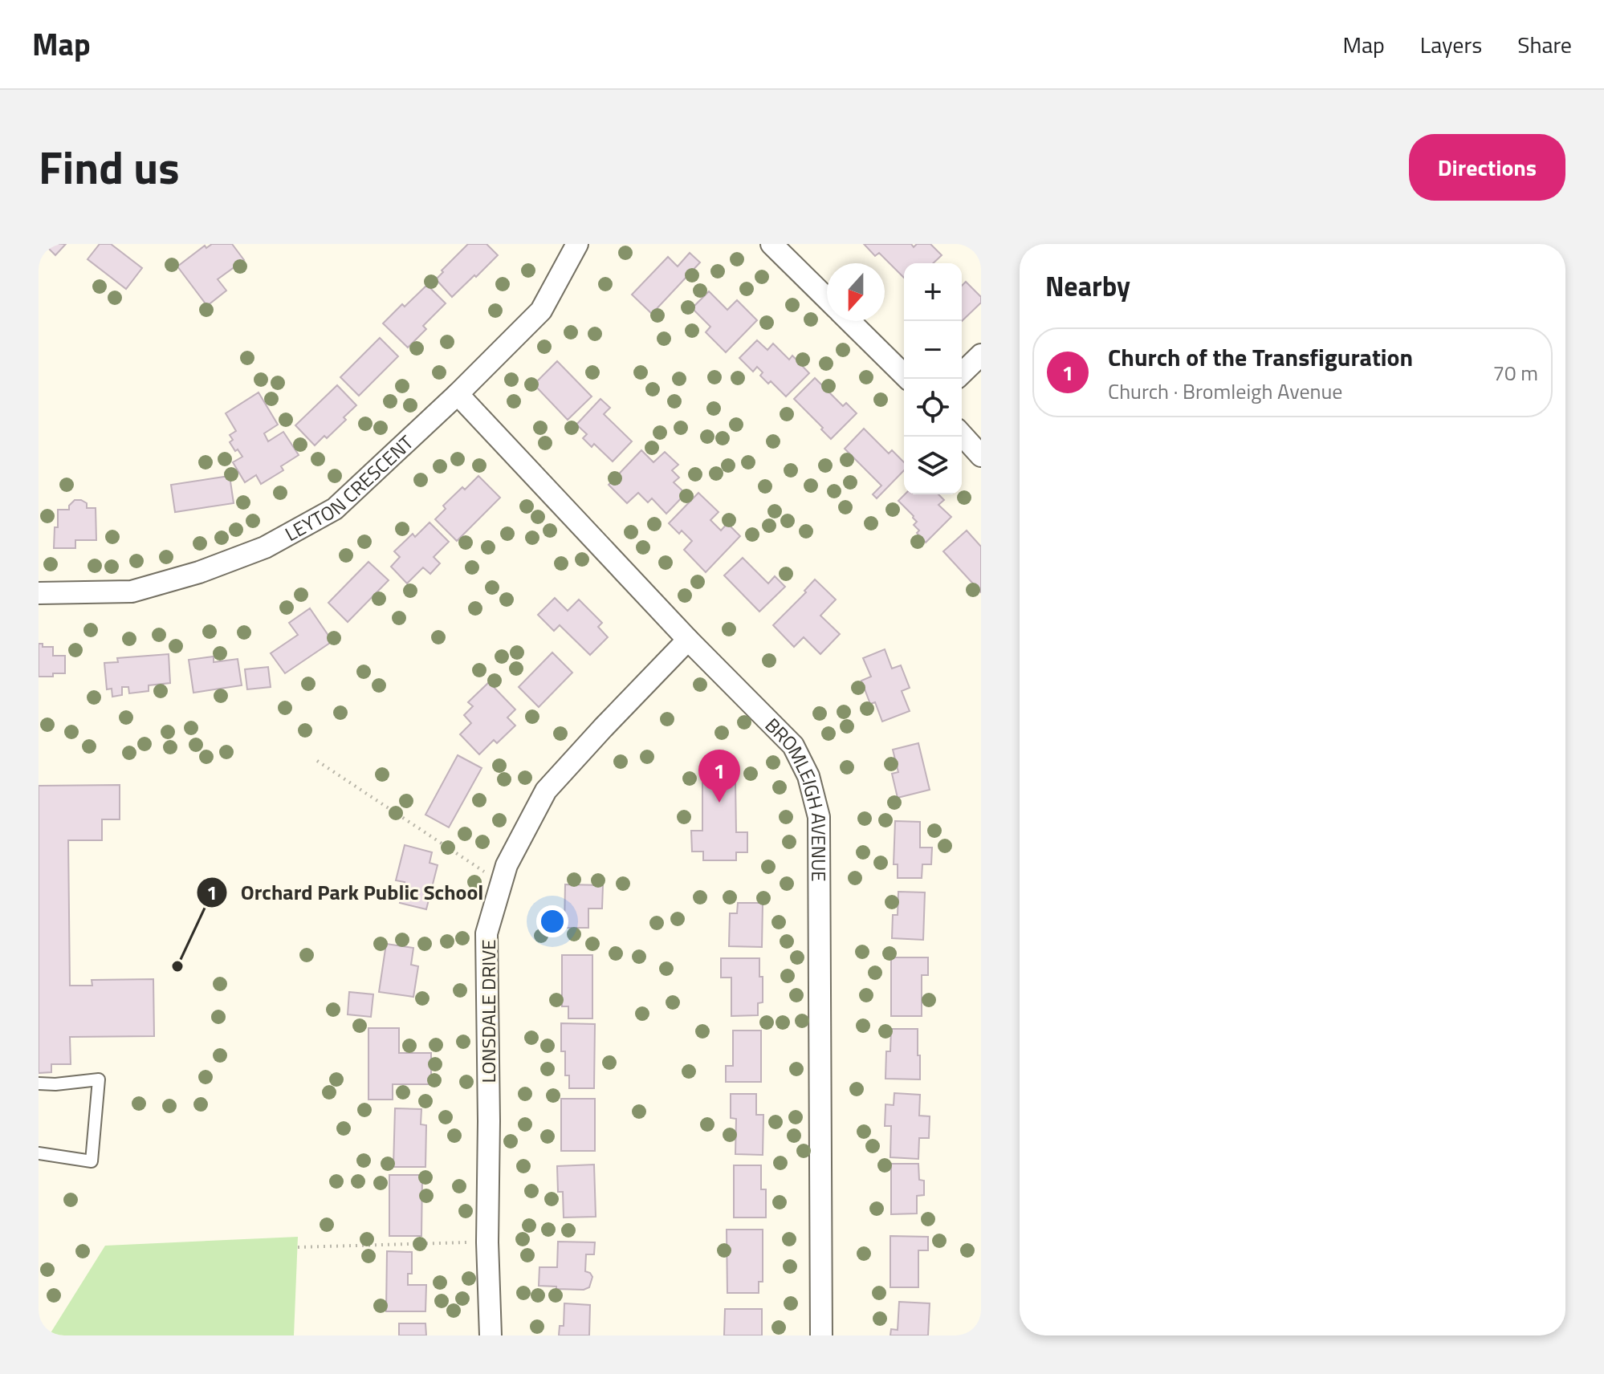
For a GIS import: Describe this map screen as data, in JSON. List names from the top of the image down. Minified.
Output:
{"streets":{"street":["LEYTON CRESCENT","BROMLEIGH AVENUE","LONSDALE DRIVE"]},"crossings":[["LEYTON CRESCENT","BROMLEIGH AVENUE"],["BROMLEIGH AVENUE","LONSDALE DRIVE"]],"places":["Orchard Park Public School"],"north":"bottom","page":{"header":"Map","nav":["Map","Layers","Share"],"title":"Find us","buttons":"Directions","heading":"Nearby","map_buttons":["+","−"],"list":[{"mark":"1","name":"Church of the Transfiguration","note":"Church · Bromleigh Avenue","value":"70 m"}],"pins":"1"}}
